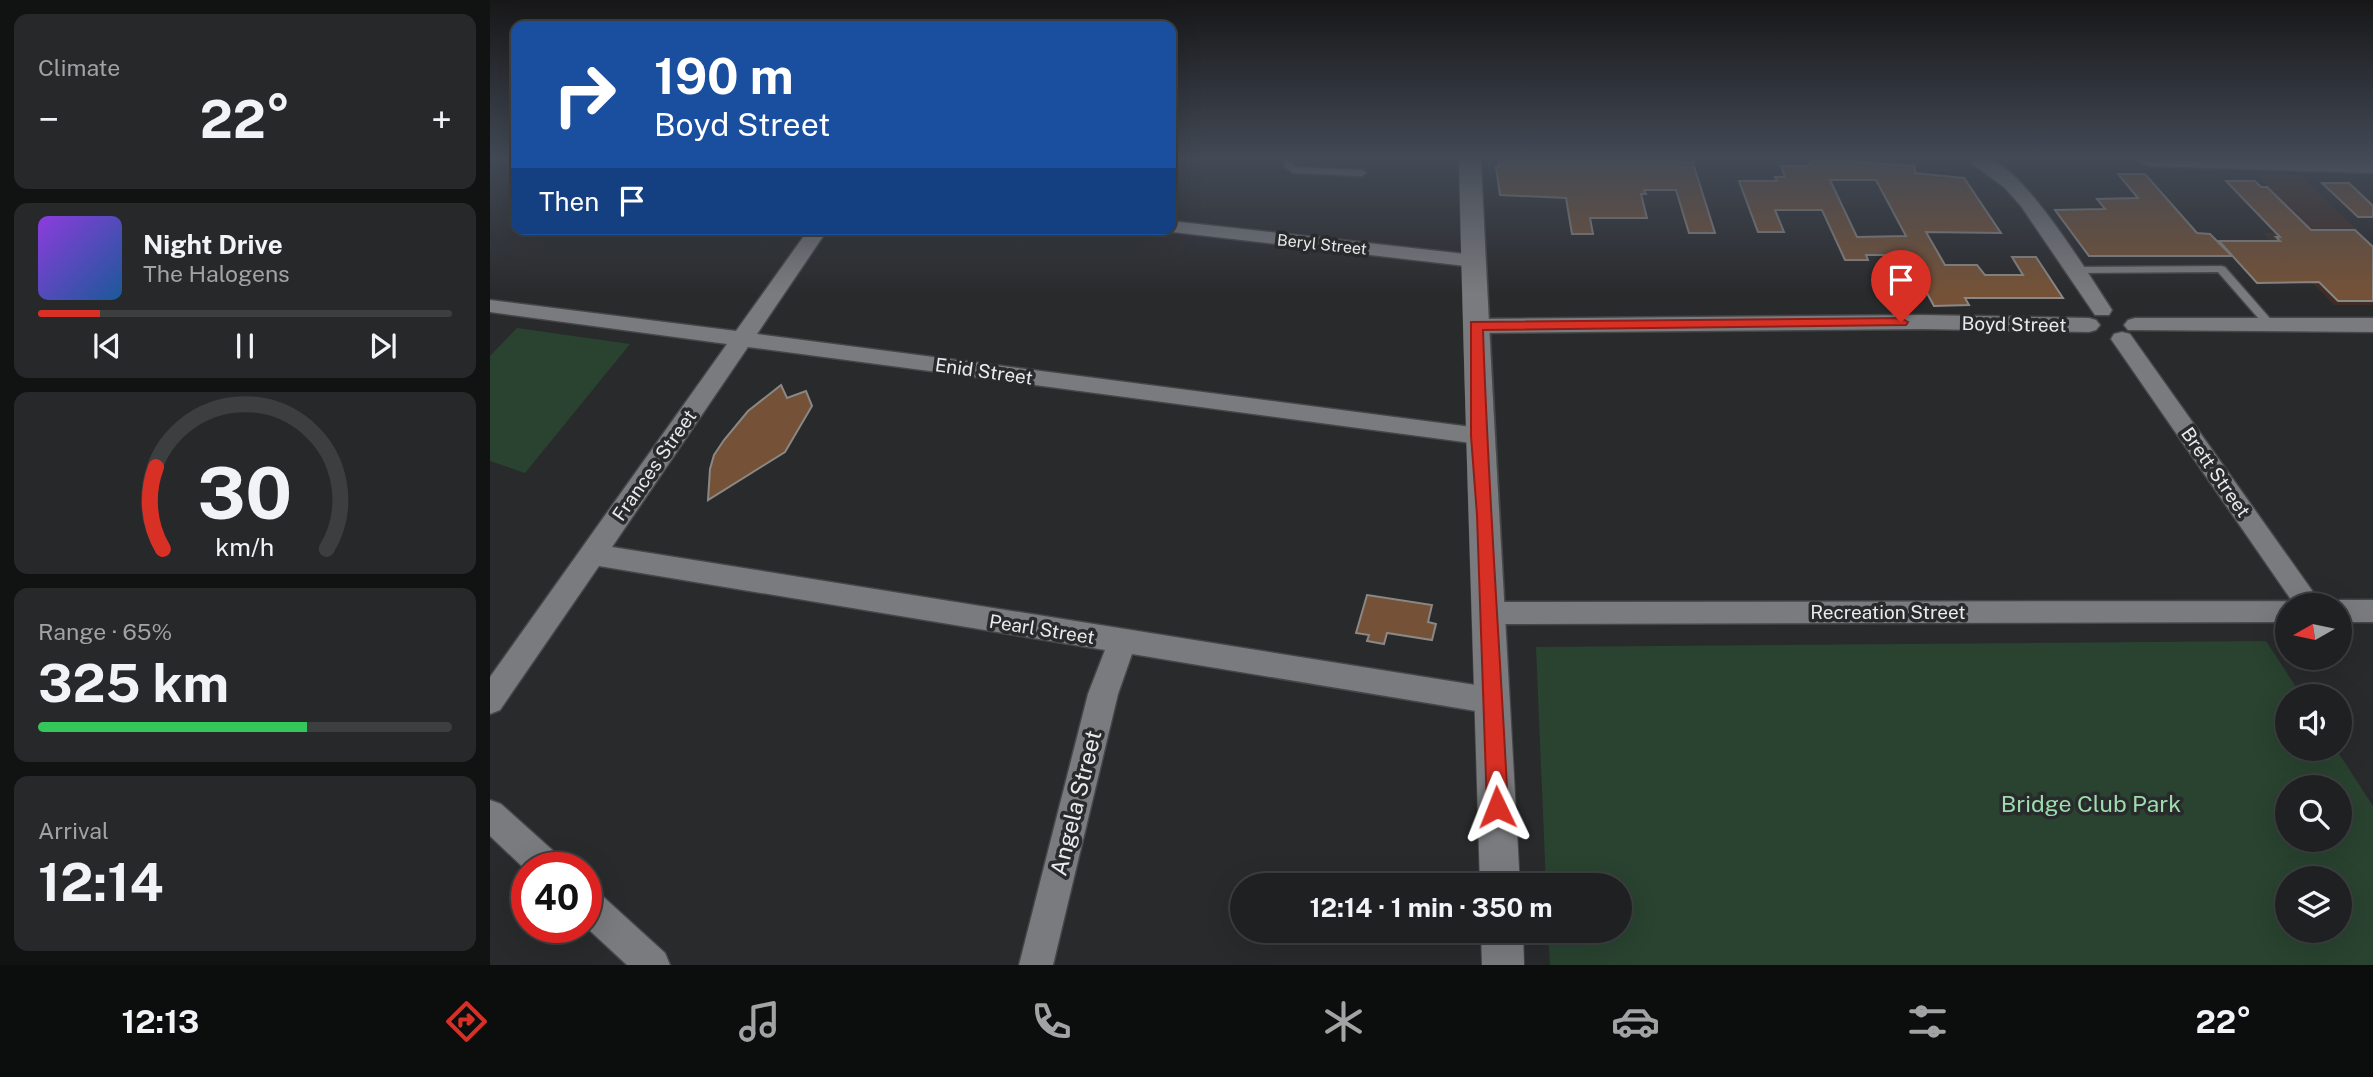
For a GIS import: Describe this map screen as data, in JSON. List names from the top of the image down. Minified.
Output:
{"streets":{"street":["Beryl Street","Boyd Street","Enid Street","Frances Street","Brett Street","Recreation Street","Pearl Street","Angela Street"]},"crossings":[["Enid Street","Frances Street"],["Frances Street","Pearl Street"],["Pearl Street","Angela Street"]],"parks":["Bridge Club Park"],"north":"left","page":{"tile":["Climate",["Range · 65%","325 km"],["Arrival","12:14"]],"turn":["190 m","Boyd Street"],"heat":["−","22°","+"],"then":"Then","song":["Night Drive","The Halogens"],"limit":"40","trip":"12:14 · 1 min · 350 m","tabs":["12:13","22°"],"gauge":["30","km/h"]}}
